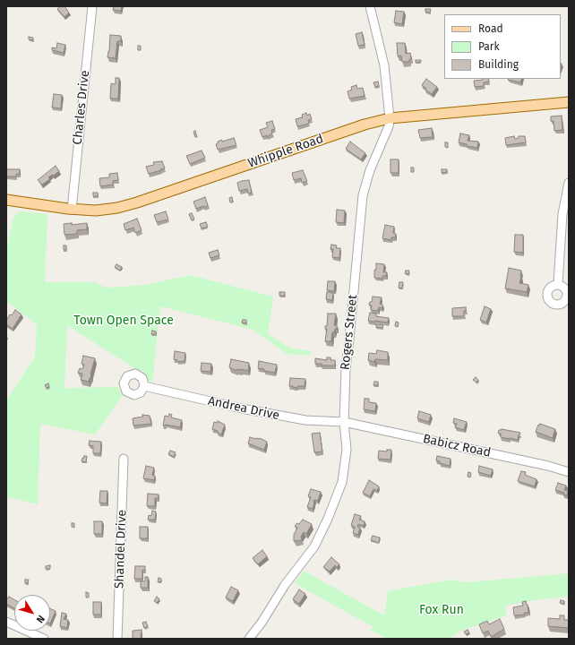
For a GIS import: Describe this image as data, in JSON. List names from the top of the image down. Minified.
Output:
{"streets":{"main road":["Whipple Road"],"street":["Charles Drive","Rogers Street","Andrea Drive","Babicz Road","Shandel Drive"]},"crossings":[["Charles Drive","Whipple Road"],["Whipple Road","Rogers Street"],["Rogers Street","Andrea Drive"],["Rogers Street","Babicz Road"],["Andrea Drive","Babicz Road"]],"parks":["Town Open Space","Fox Run"],"legend":["Road","Park","Building"],"north":"bottom right"}
